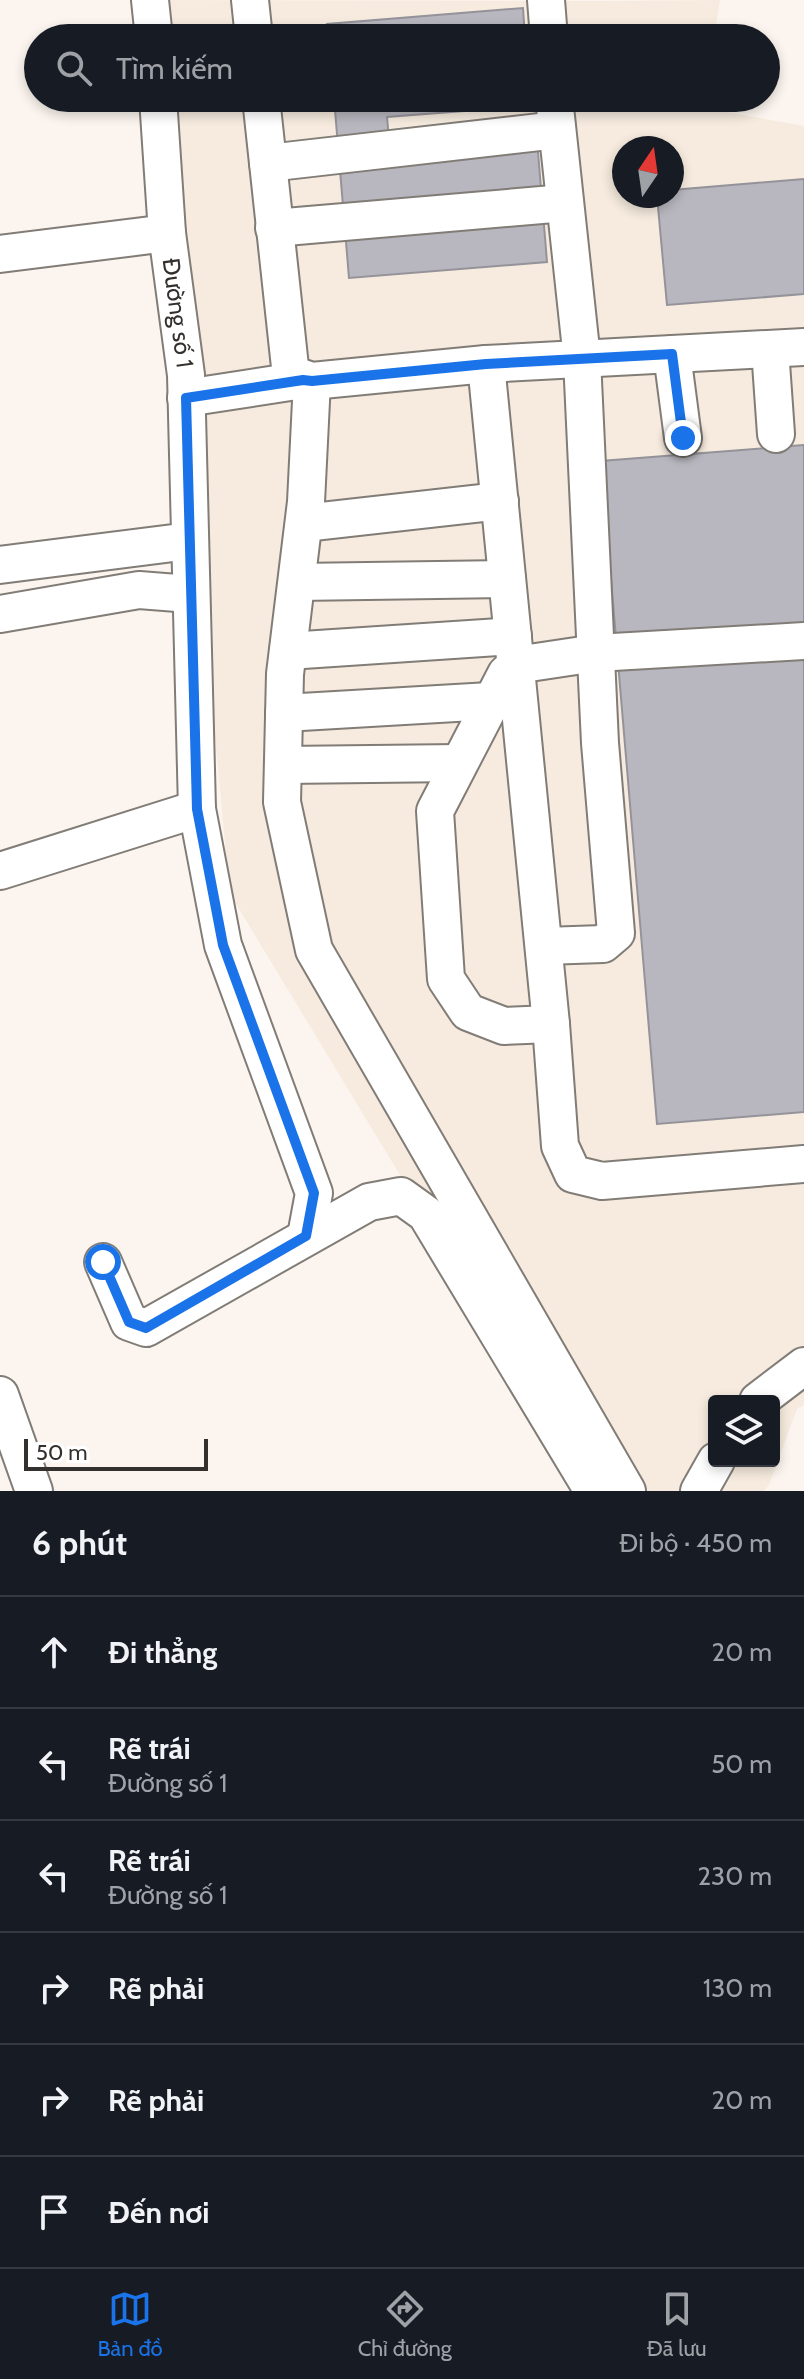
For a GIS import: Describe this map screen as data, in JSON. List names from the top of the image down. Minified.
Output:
{"streets":{"street":["Đường số 1"]},"scale_bar":"50 m","north":"top","page":{"search":"Tìm kiếm","scale":"50 m","heading":["6 phút","Đi bộ · 450 m"],"list":[["Đi thẳng","20 m"],["Rẽ trái","Đường số 1","50 m"],["Rẽ trái","Đường số 1","230 m"],["Rẽ phải","130 m"],["Rẽ phải","20 m"],"Đến nơi"],"nav":["Bản đồ","Chỉ đường","Đã lưu"]}}
